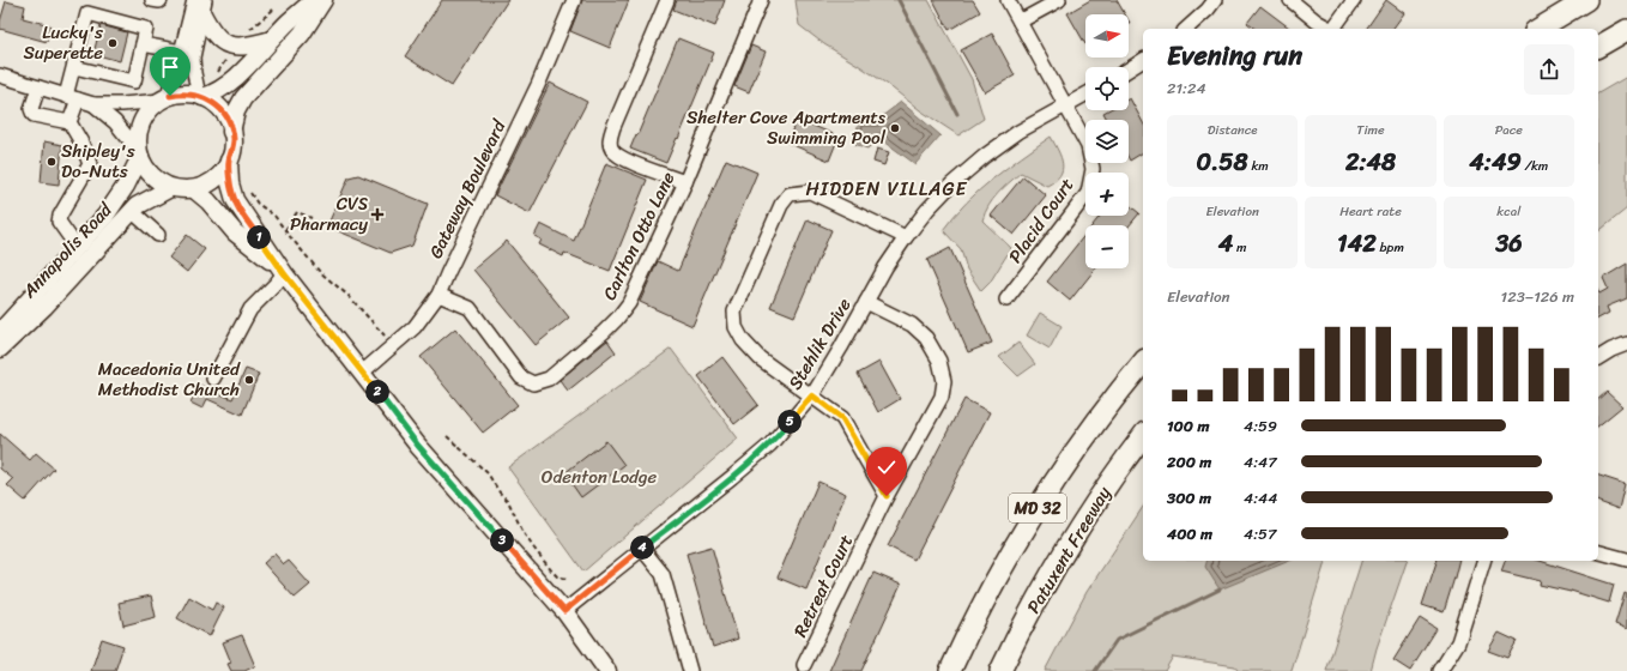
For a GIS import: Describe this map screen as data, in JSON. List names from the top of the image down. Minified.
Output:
{"streets":{"highway":["MD 32","Patuxent Freeway"],"main road":["Annapolis Road"],"street":["Gateway Boulevard","Placid Court","Carlton Otto Lane","Stehlik Drive","Retreat Court"]},"crossings":[["Gateway Boulevard","Carlton Otto Lane"],["Placid Court","Stehlik Drive"],["Stehlik Drive","Retreat Court"]],"districts":["HIDDEN VILLAGE"],"parks":["Odenton Lodge"],"places":{"other":["Lucky's Superette","Shelter Cove Apartments Swimming Pool","Shipley's Do-Nuts","Macedonia United Methodist Church"],"health":["CVS Pharmacy"]},"north":"right","page":{"map_buttons":["+","−"],"heading":["Evening run","21:24"],"stats":[["Distance","0.58 km"],["Time","2:48"],["Pace","4:49 /km"],["Elevation","4 m"],["Heart rate","142 bpm"],["kcal","36"]],"pins":["1","2","5","3","4"],"chart":["Elevation","123–126 m"],"list":[{"name":"100 m","note":"4:59"},{"name":"200 m","note":"4:47"},{"name":"300 m","note":"4:44"},{"name":"400 m","note":"4:57"}]}}
